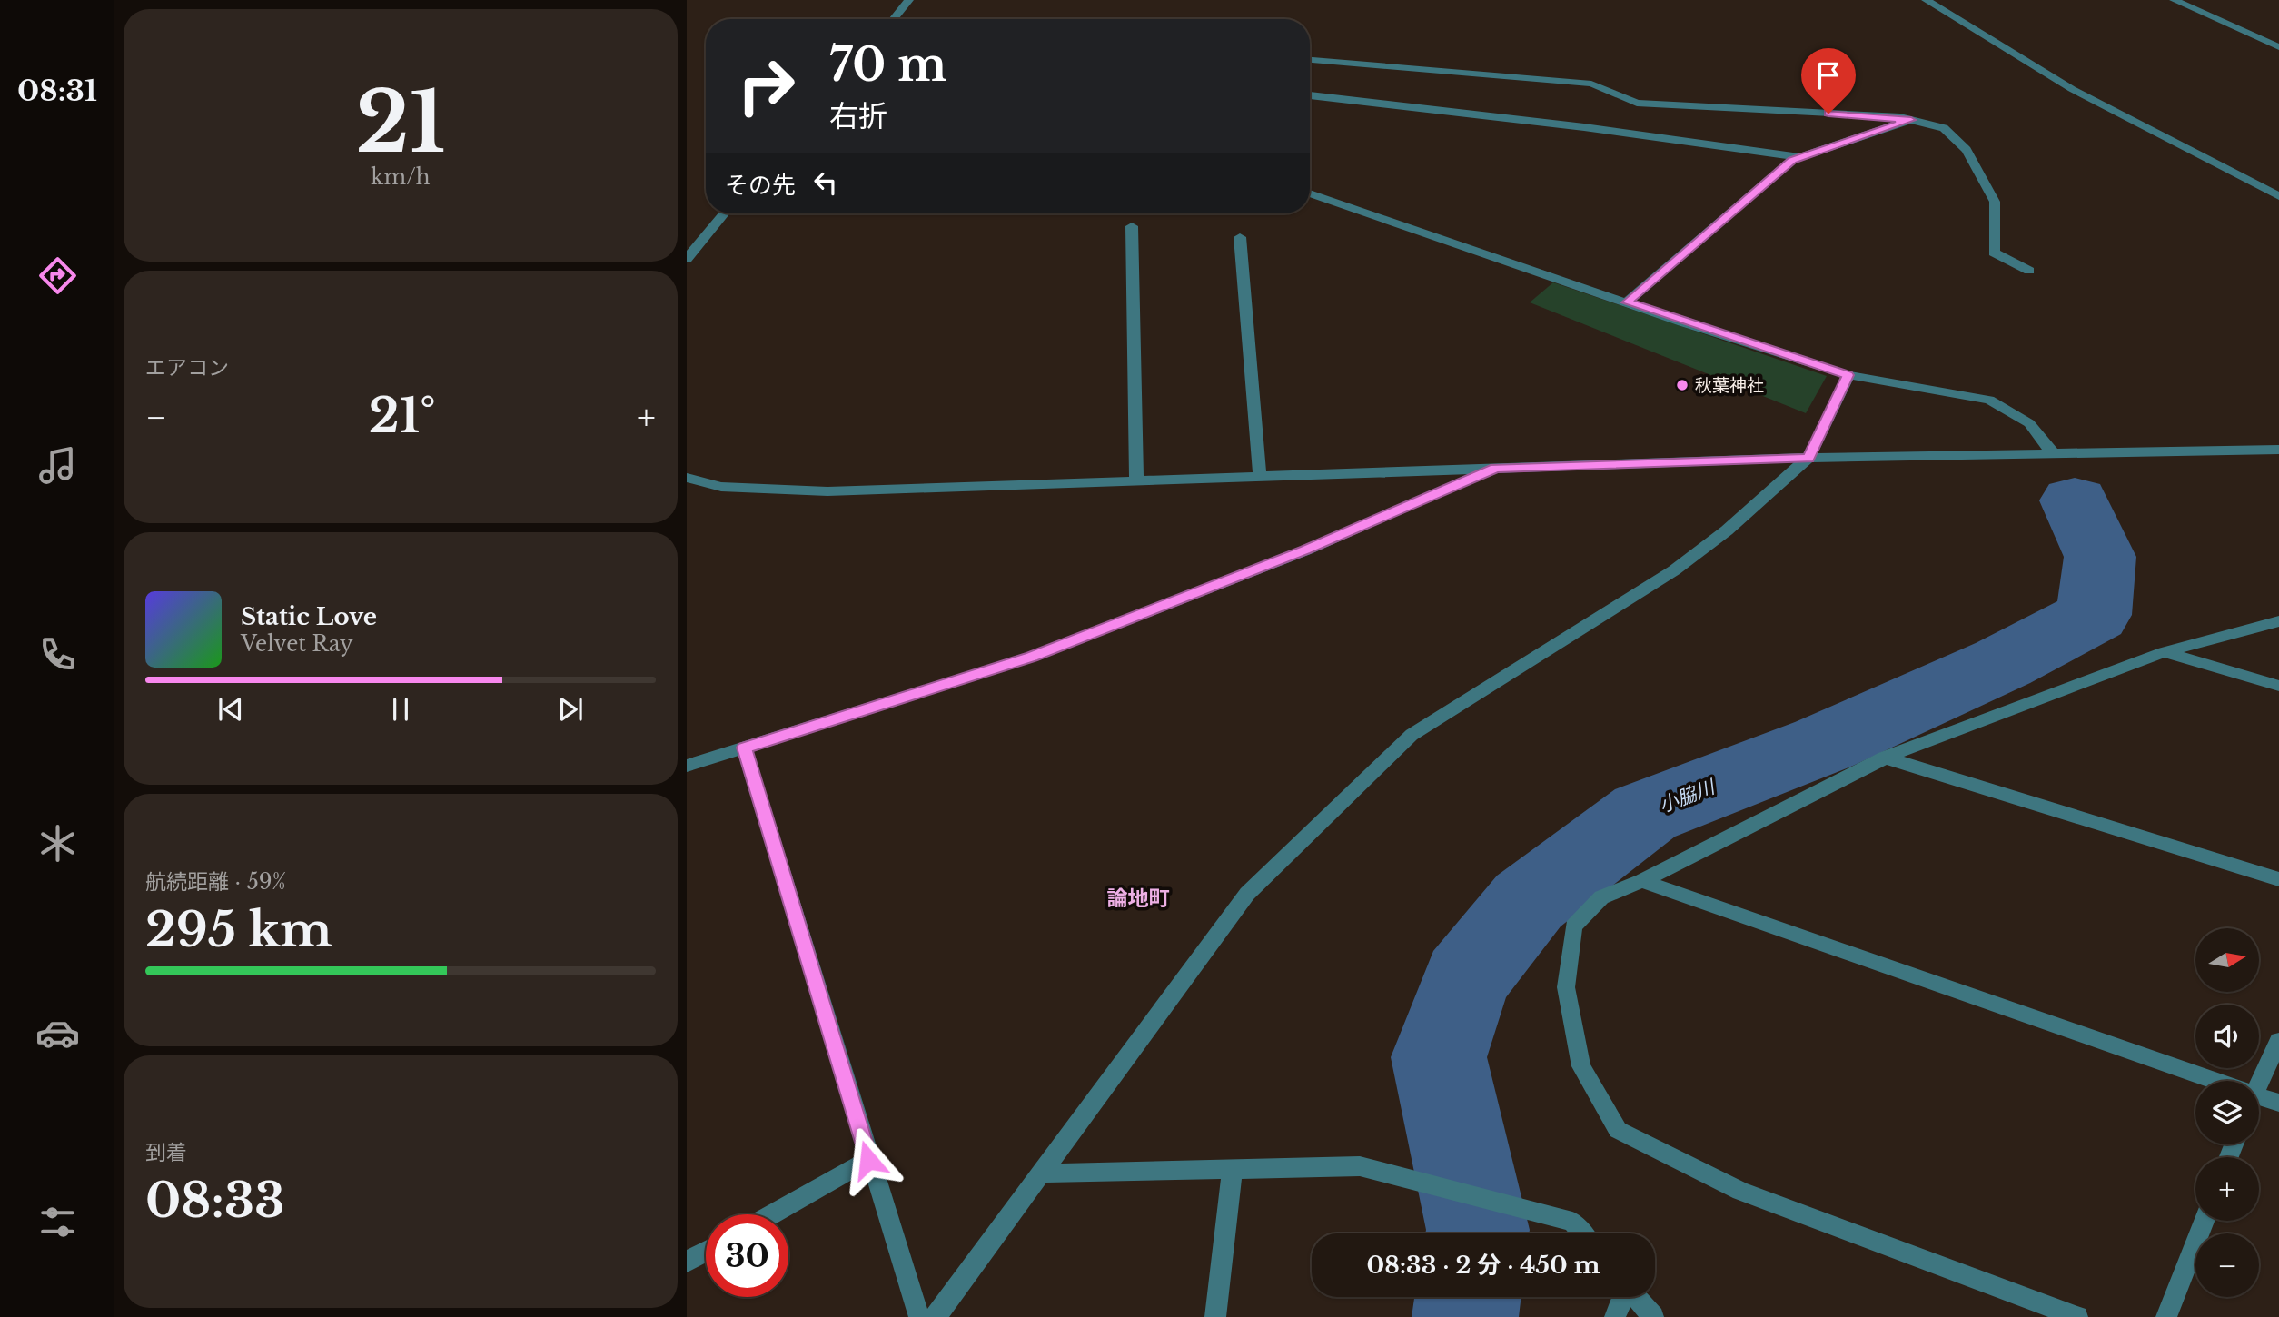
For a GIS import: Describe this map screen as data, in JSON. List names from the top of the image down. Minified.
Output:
{"districts":["論地町"],"water":["小脇川"],"places":["秋葉神社"],"north":"right","page":{"tabs":"08:31","tile":[["21","km/h"],"エアコン",["航続距離 · 59%","295 km"],["到着","08:33"]],"turn":["70 m","右折"],"then":"その先","heat":["−","21°","+"],"song":["Static Love","Velvet Ray"],"map_buttons":["+","−"],"limit":"30","trip":"08:33 · 2 分 · 450 m"}}
